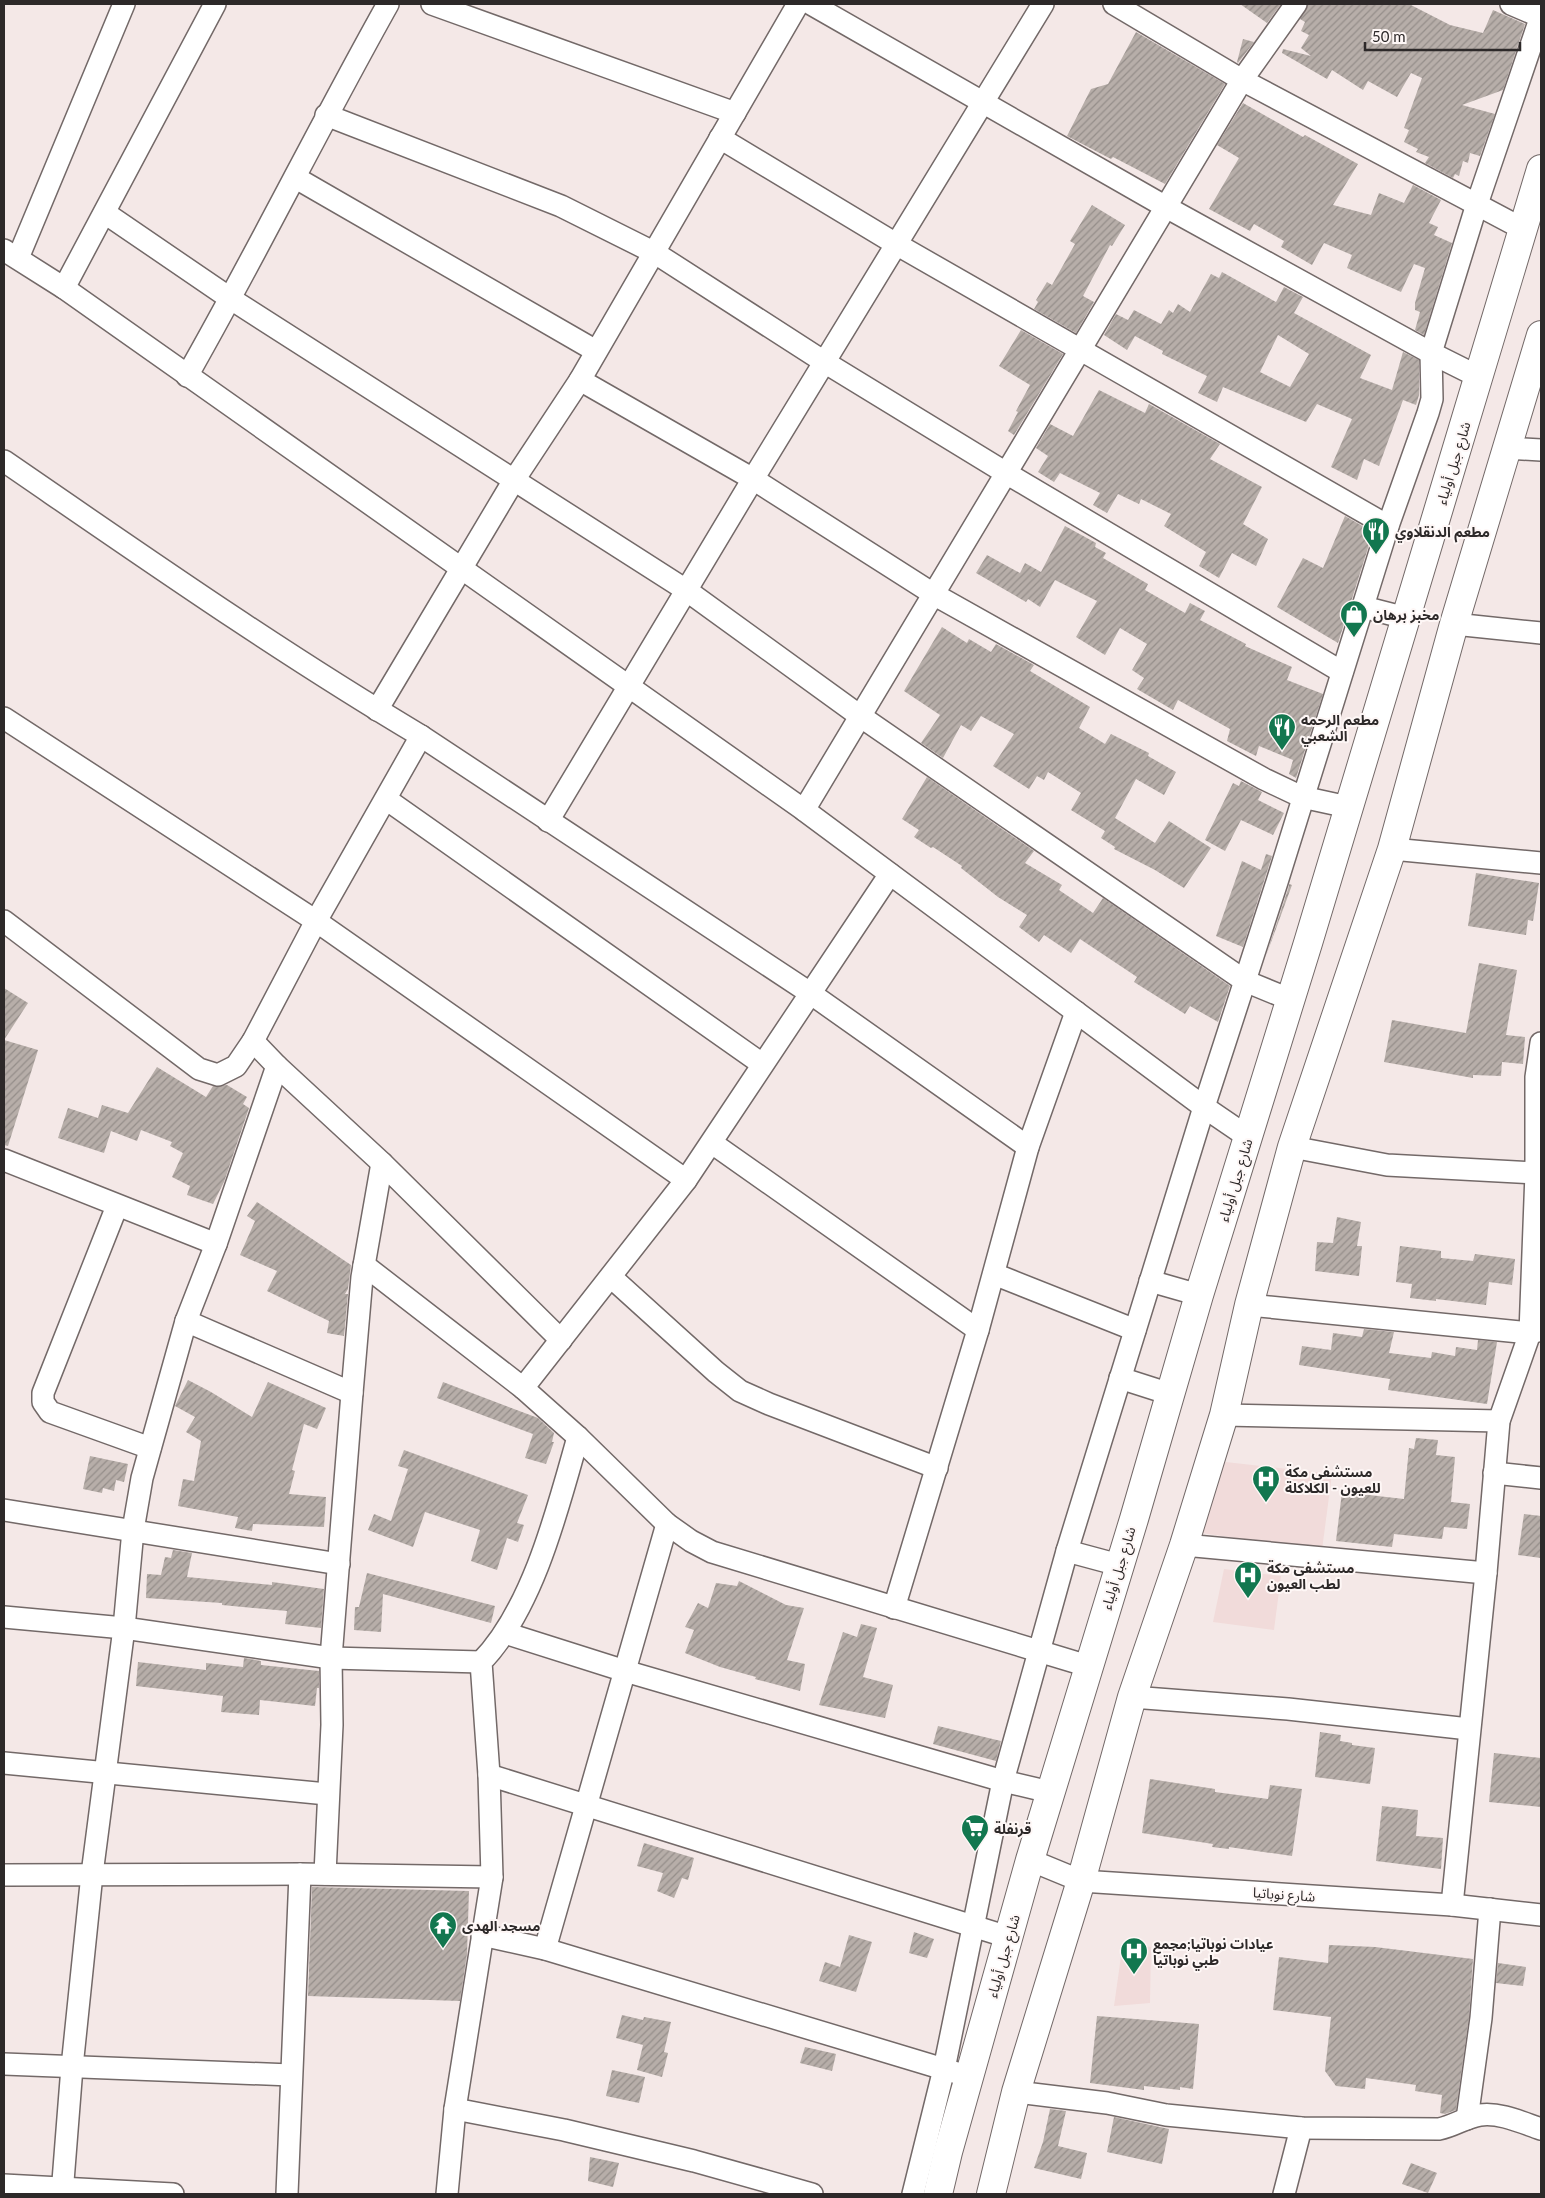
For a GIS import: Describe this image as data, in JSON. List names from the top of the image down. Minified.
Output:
{"streets":{"main road":["شارع جبل أولياء"],"street":["شارع نوباتيا"]},"crossings":[["شارع جبل أولياء","شارع نوباتيا"]],"places":{"restaurant":["مطعم الدنقلاوي","مطعم الرحمه الشعبي"],"shop":["مخبز برهان"],"hospital":["مستشفى مكة للعيون - الكلاكلة","مستشفى مكة لطب العيون","عيادات نوباتيا;مجمع طبي نوباتيا"],"supermarket":["قرنفلة"],"temple":["مسجد الهدى"]},"scale_bar":"50 m"}
